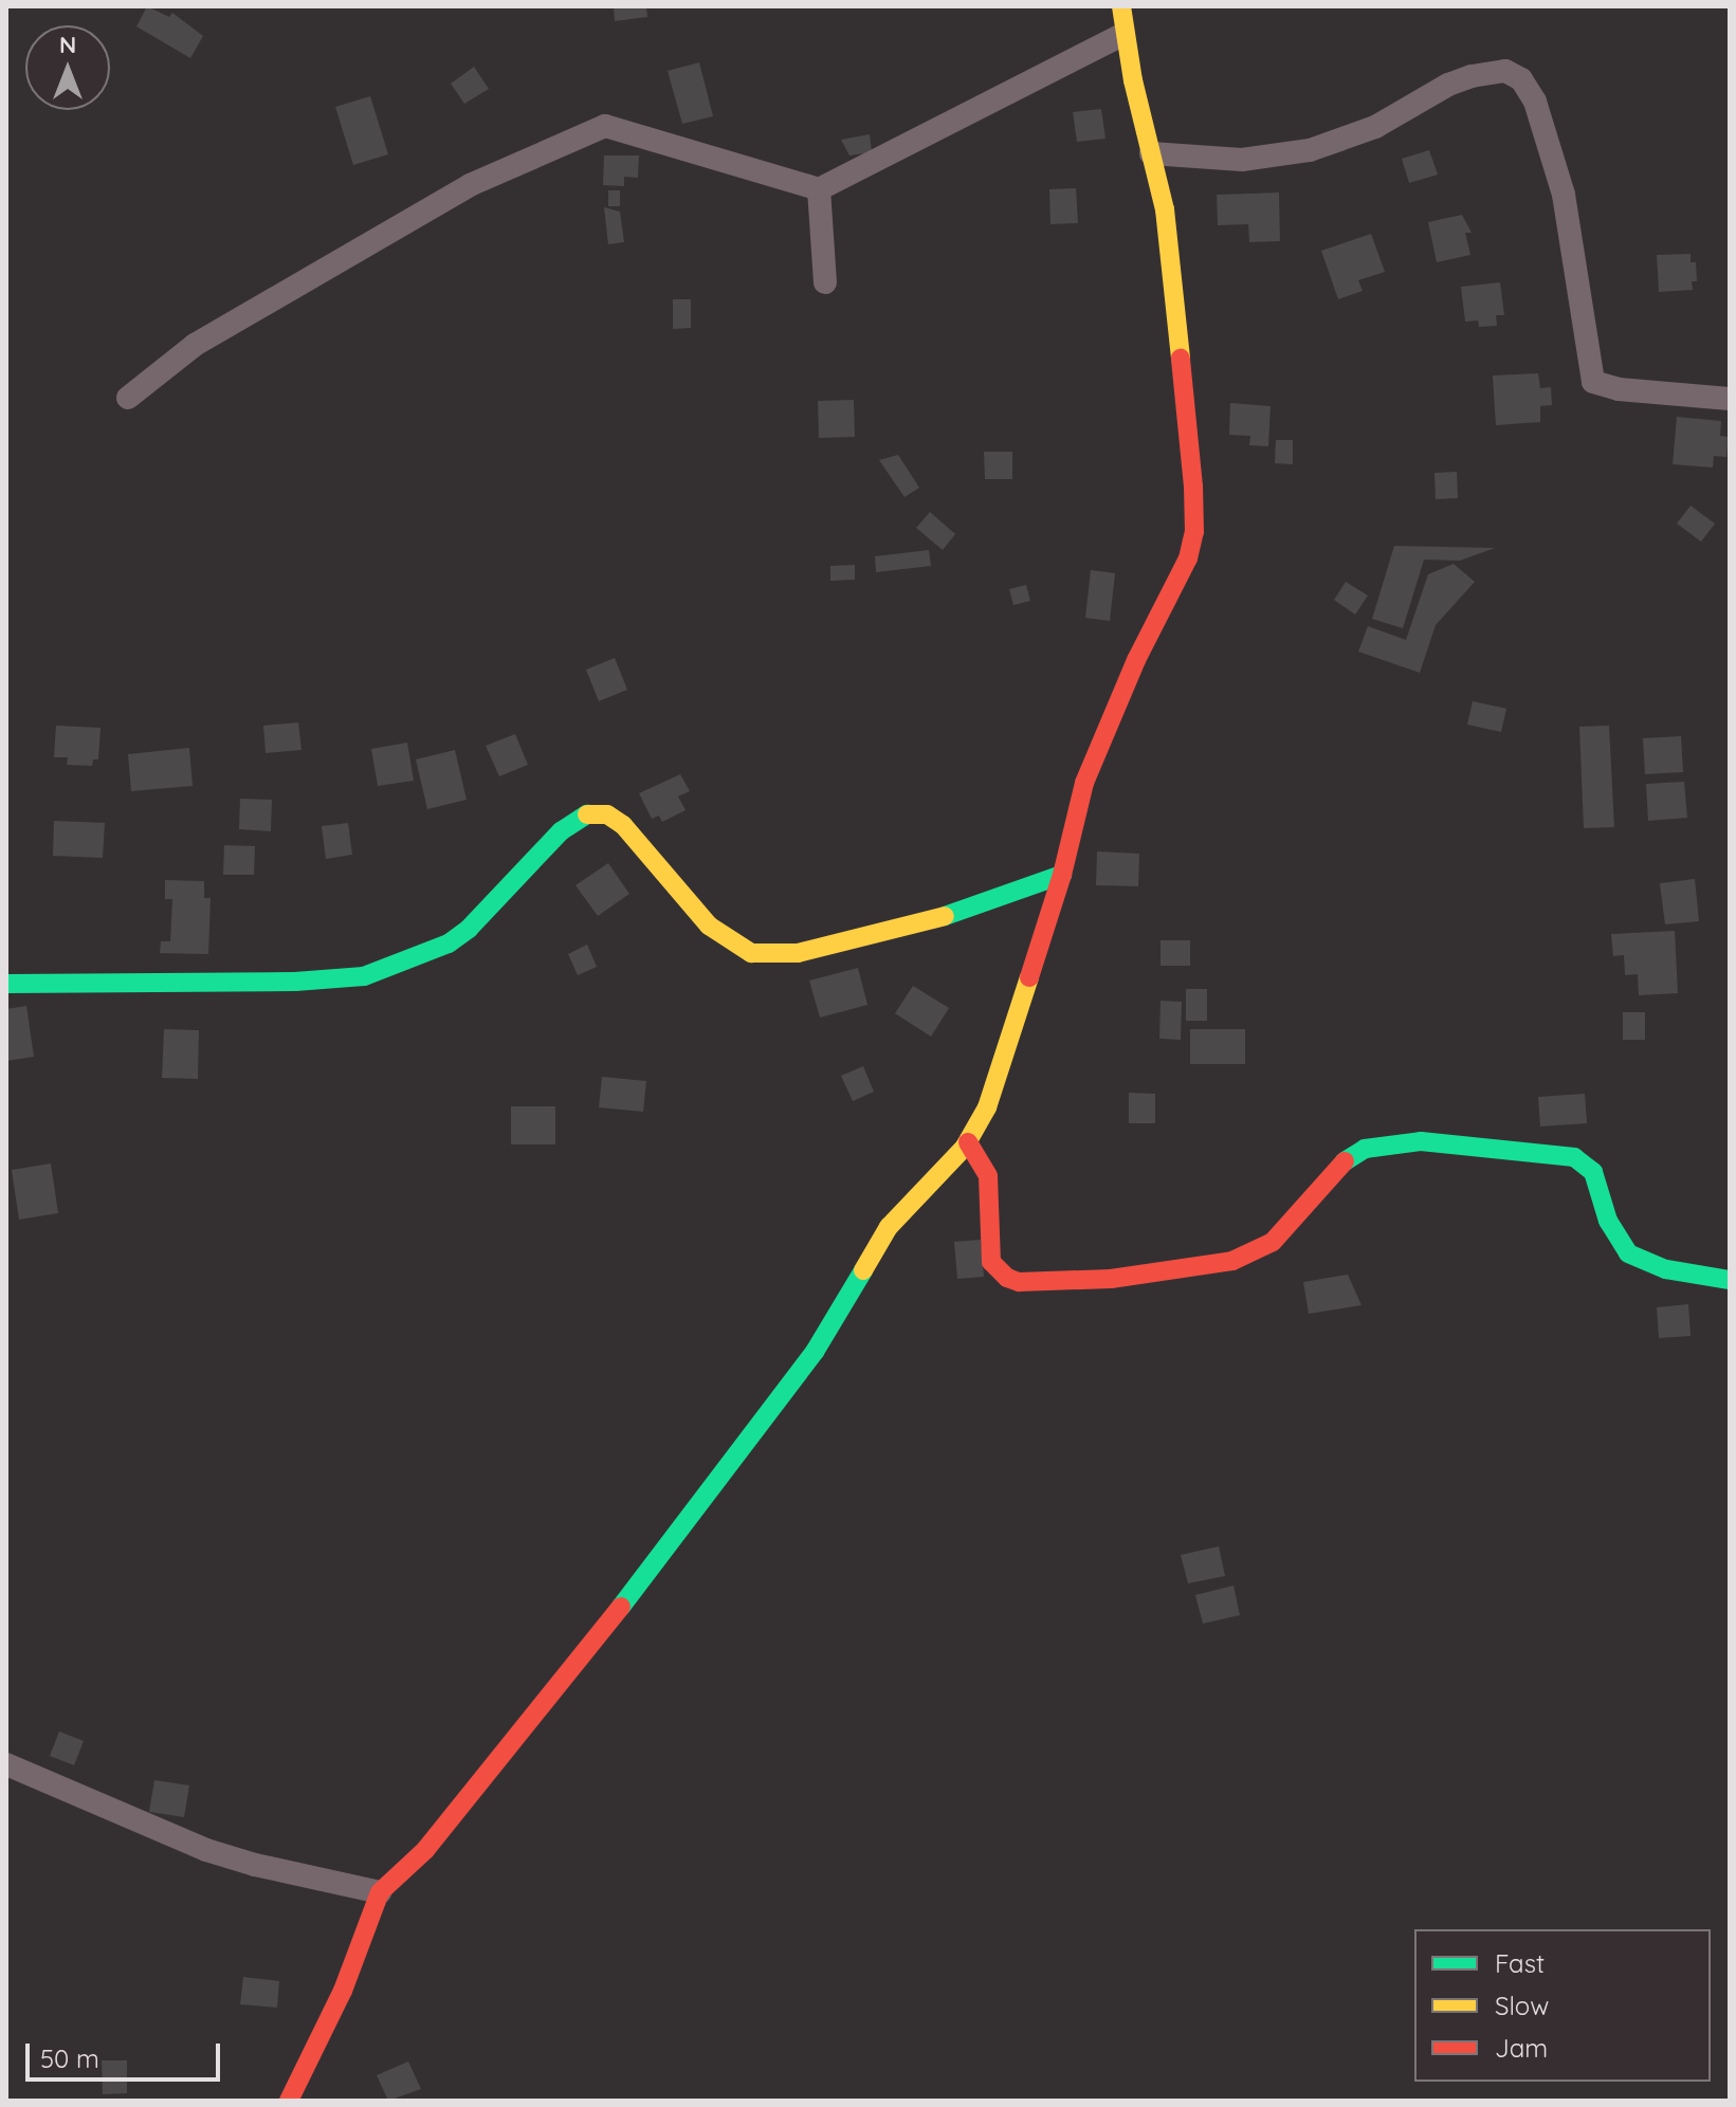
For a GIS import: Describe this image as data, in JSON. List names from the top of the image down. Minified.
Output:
{"legend":["Fast","Slow","Jam"],"scale_bar":"50 m","north":"top"}
